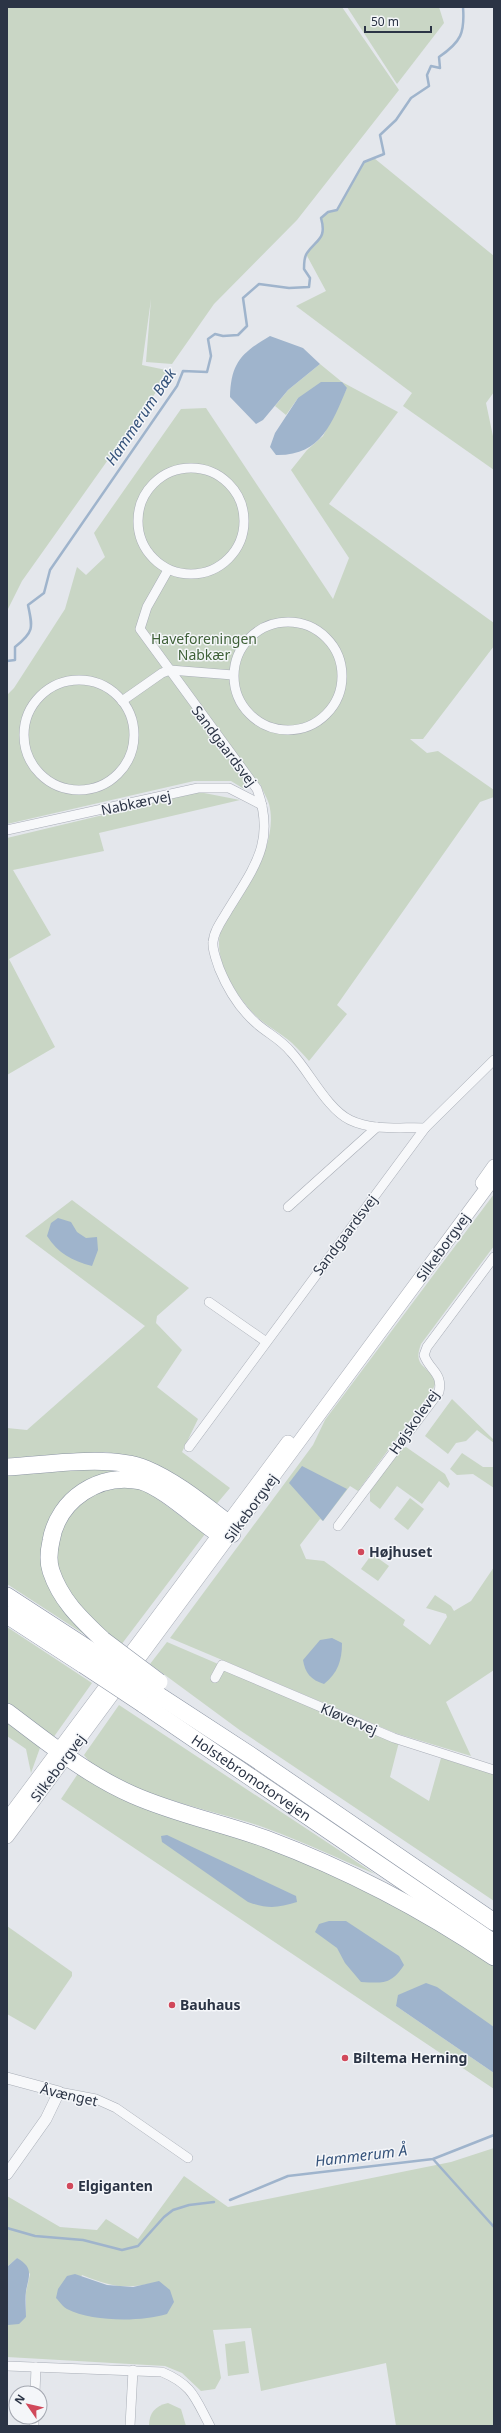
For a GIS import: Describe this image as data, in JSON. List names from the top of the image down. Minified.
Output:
{"streets":{"highway":["Holstebromotorvejen"],"main road":["Silkeborgvej"],"street":["Sandgaardsvej","Nabkærvej","Højskolevej","Kløvervej","Åvænget"]},"crossings":[["Sandgaardsvej","Nabkærvej"]],"water":["Hammerum Bæk","Hammerum Å"],"parks":["Haveforeningen Nabkær"],"places":["Højhuset","Bauhaus","Biltema Herning","Elgiganten"],"scale_bar":"50 m","north":"top left"}
